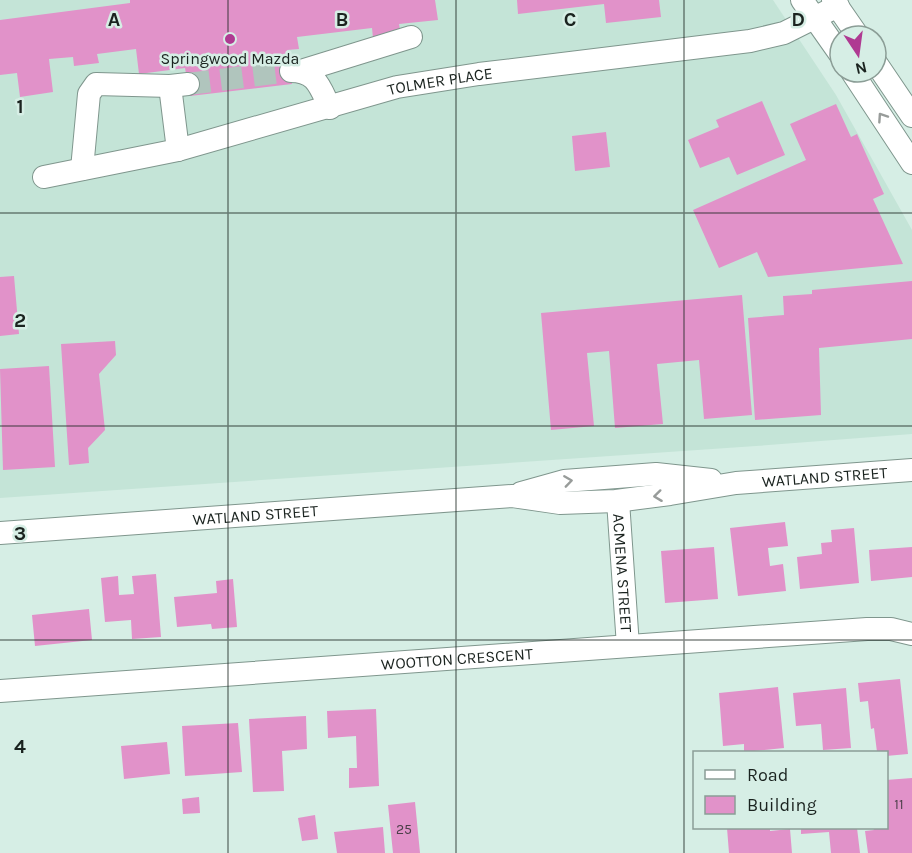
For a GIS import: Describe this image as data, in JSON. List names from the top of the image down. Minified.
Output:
{"streets":{"street":["TOLMER PLACE","WATLAND STREET","ACMENA STREET","WOOTTON CRESCENT"]},"crossings":[["WATLAND STREET","ACMENA STREET"],["ACMENA STREET","WOOTTON CRESCENT"]],"places":["Springwood Mazda"],"house_numbers":["11","25"],"legend":["Road","Building"],"north":"bottom","grid":{"columns":["A","B","C","D"],"rows":["1","2","3","4"]}}
